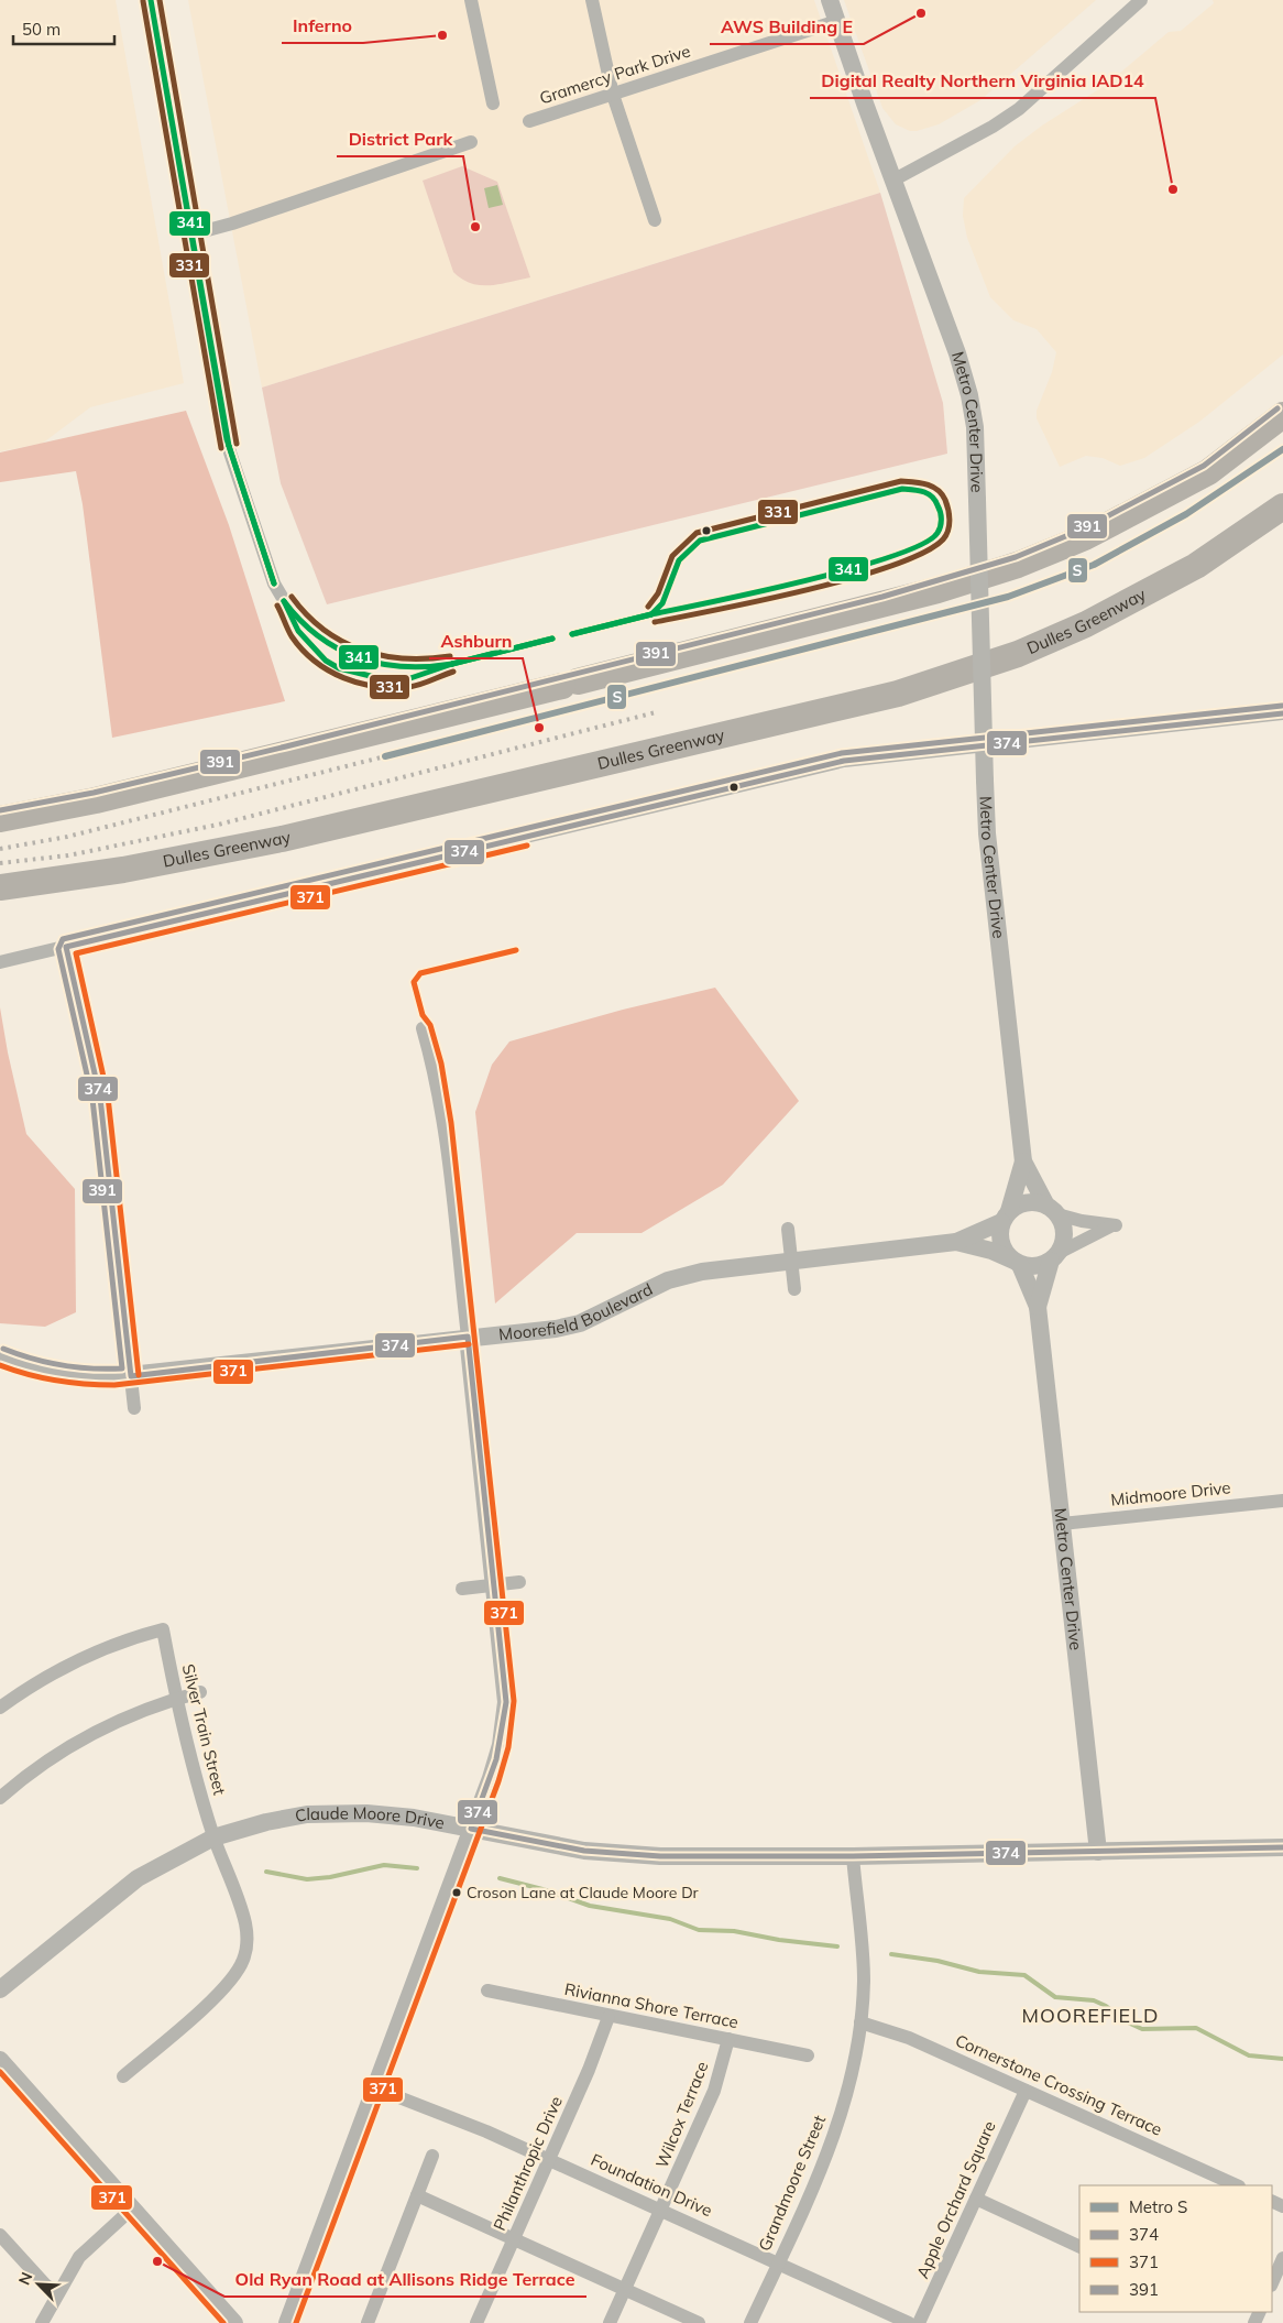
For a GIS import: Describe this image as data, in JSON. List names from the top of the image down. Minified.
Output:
{"streets":{"highway":["Dulles Greenway"],"street":["Gramercy Park Drive","Metro Center Drive","Moorefield Boulevard","Midmoore Drive","Silver Train Street","Claude Moore Drive","Rivianna Shore Terrace","Cornerstone Crossing Terrace","Wilcox Terrace","Philanthropic Drive","Grandmoore Street","Foundation Drive","Apple Orchard Square"]},"crossings":[["Gramercy Park Drive","Metro Center Drive"],["Metro Center Drive","Moorefield Boulevard"],["Metro Center Drive","Midmoore Drive"],["Metro Center Drive","Claude Moore Drive"],["Silver Train Street","Claude Moore Drive"],["Claude Moore Drive","Grandmoore Street"],["Rivianna Shore Terrace","Wilcox Terrace"],["Rivianna Shore Terrace","Philanthropic Drive"],["Cornerstone Crossing Terrace","Grandmoore Street"],["Cornerstone Crossing Terrace","Apple Orchard Square"],["Wilcox Terrace","Foundation Drive"],["Philanthropic Drive","Foundation Drive"],["Grandmoore Street","Foundation Drive"]],"districts":["MOOREFIELD"],"places":["AWS Building E","Inferno","Digital Realty Northern Virginia IAD14","District Park","Ashburn","Croson Lane at Claude Moore Dr","Old Ryan Road at Allisons Ridge Terrace"],"lines":["transit line 341","transit line 331","transit line 391","metro line S","transit line 374","transit line 371"],"legend":["Metro S","374","371","391"],"scale_bar":"50 m","north":"top left"}
